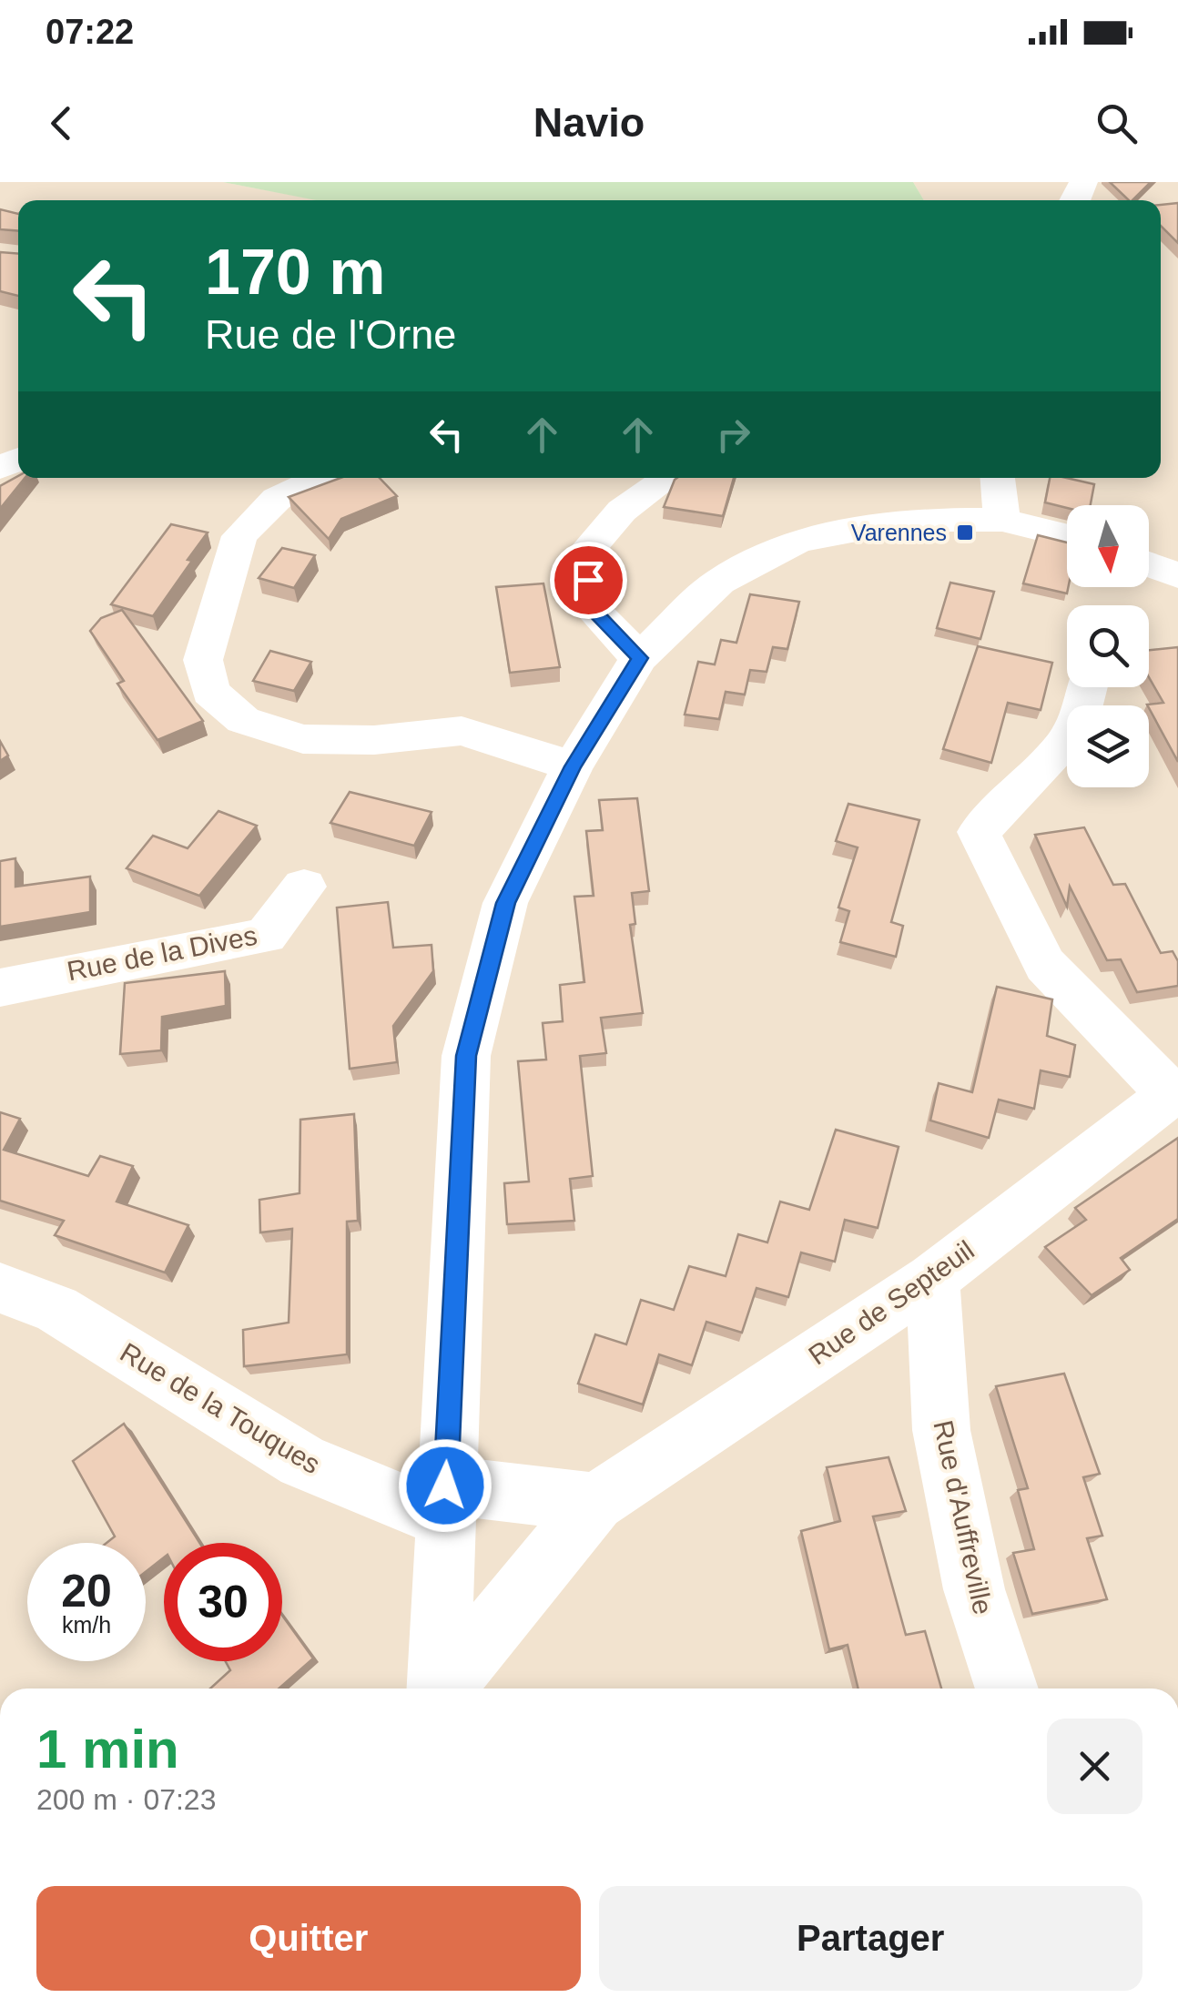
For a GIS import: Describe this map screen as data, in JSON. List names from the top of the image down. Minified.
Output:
{"streets":{"street":["Rue de la Dives","Rue de Septeuil","Rue de la Touques","Rue d'Auffreville"]},"crossings":[["Rue de Septeuil","Rue d'Auffreville"]],"places":{"transit":["Varennes"]},"north":"bottom","page":{"status":"07:22","header":"Navio","turn":["170 m","Rue de l'Orne"],"speed":"20 km/h","limit":"30","heading":["1 min","200 m · 07:23"],"buttons":["Quitter","Partager"]}}
